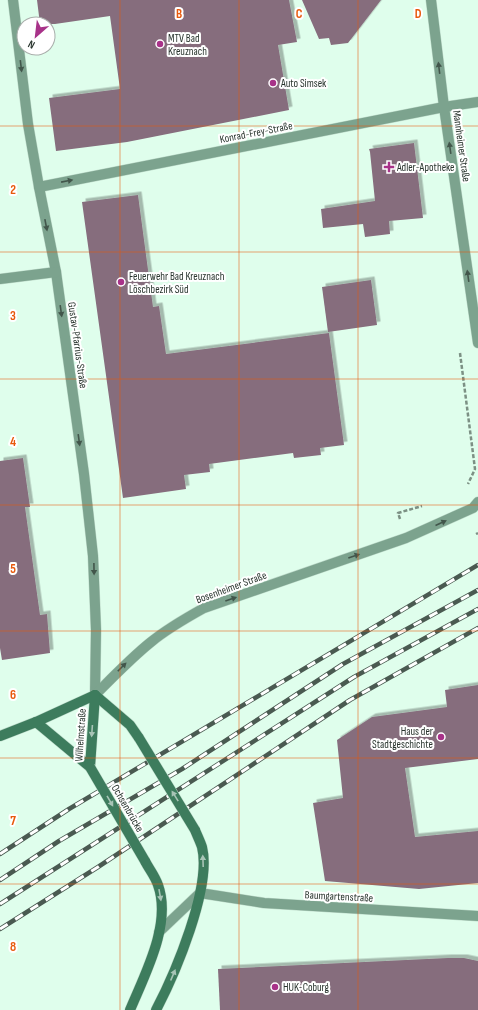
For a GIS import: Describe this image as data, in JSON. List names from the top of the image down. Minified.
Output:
{"streets":{"main road":["Bosenheimer Straße","Wilhelmstraße","Ochsenbrücke"],"street":["Konrad-Frey-Straße","Mannheimer Straße","Gustav-Pfarrius-Straße","Baumgartenstraße"]},"crossings":[["Konrad-Frey-Straße","Mannheimer Straße"],["Konrad-Frey-Straße","Gustav-Pfarrius-Straße"],["Gustav-Pfarrius-Straße","Bosenheimer Straße"],["Gustav-Pfarrius-Straße","Wilhelmstraße"],["Bosenheimer Straße","Wilhelmstraße"],["Wilhelmstraße","Ochsenbrücke"],["Wilhelmstraße","Baumgartenstraße"]],"one_way":["Konrad-Frey-Straße","Mannheimer Straße","Gustav-Pfarrius-Straße","Bosenheimer Straße","Ochsenbrücke"],"places":{"other":["MTV Bad Kreuznach","Auto Simsek","Feuerwehr Bad Kreuznach Löschbezirk Süd","Haus der Stadtgeschichte","HUK-Coburg"],"health":["Adler-Apotheke"]},"north":"bottom left","grid":{"columns":["B","C","D"],"rows":["2","3","4","5","6","7","8"]}}
